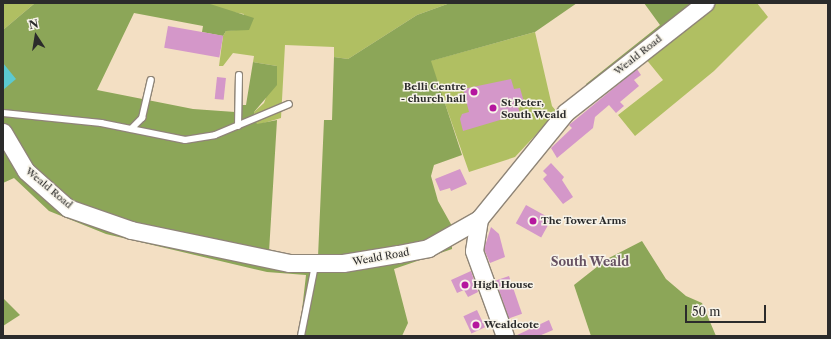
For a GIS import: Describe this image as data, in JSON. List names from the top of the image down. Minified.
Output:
{"streets":{"street":["Weald Road"]},"districts":["South Weald"],"places":["Belli Centre - church hall","St Peter, South Weald","The Tower Arms","High House","Wealdcote"],"scale_bar":"50 m","north":"top"}
